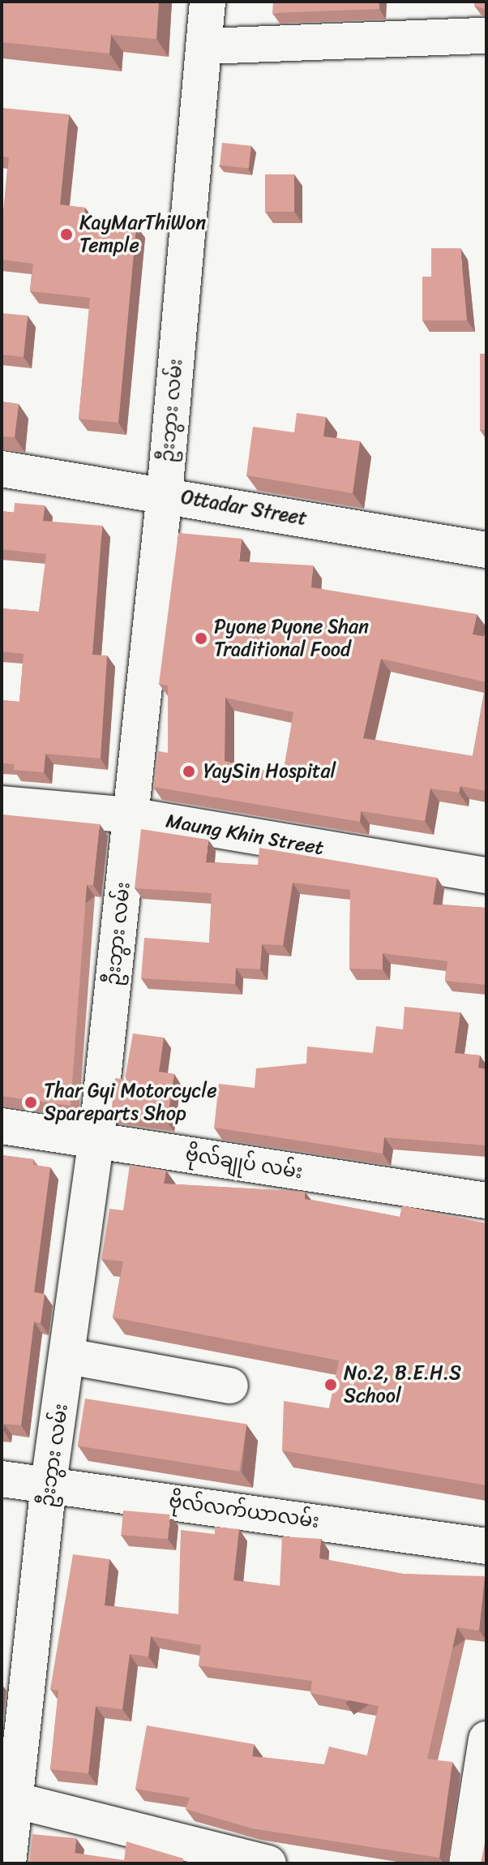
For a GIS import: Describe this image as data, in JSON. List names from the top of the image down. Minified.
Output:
{"streets":{"street":["ဦးဘွား လမ်း","Ottadar Street","Maung Khin Street","ဗိုလ်ချုပ် လမ်း","ဗိုလ်လက်ယာလမ်း"]},"crossings":[["ဦးဘွား လမ်း","Ottadar Street"],["ဦးဘွား လမ်း","Maung Khin Street"],["ဦးဘွား လမ်း","ဗိုလ်ချုပ် လမ်း"],["ဦးဘွား လမ်း","ဗိုလ်လက်ယာလမ်း"]],"places":["KayMarThiWon Temple","Pyone Pyone Shan Traditional Food","YaySin Hospital","Thar Gyi Motorcycle Spareparts Shop","No.2, B.E.H.S School"]}
